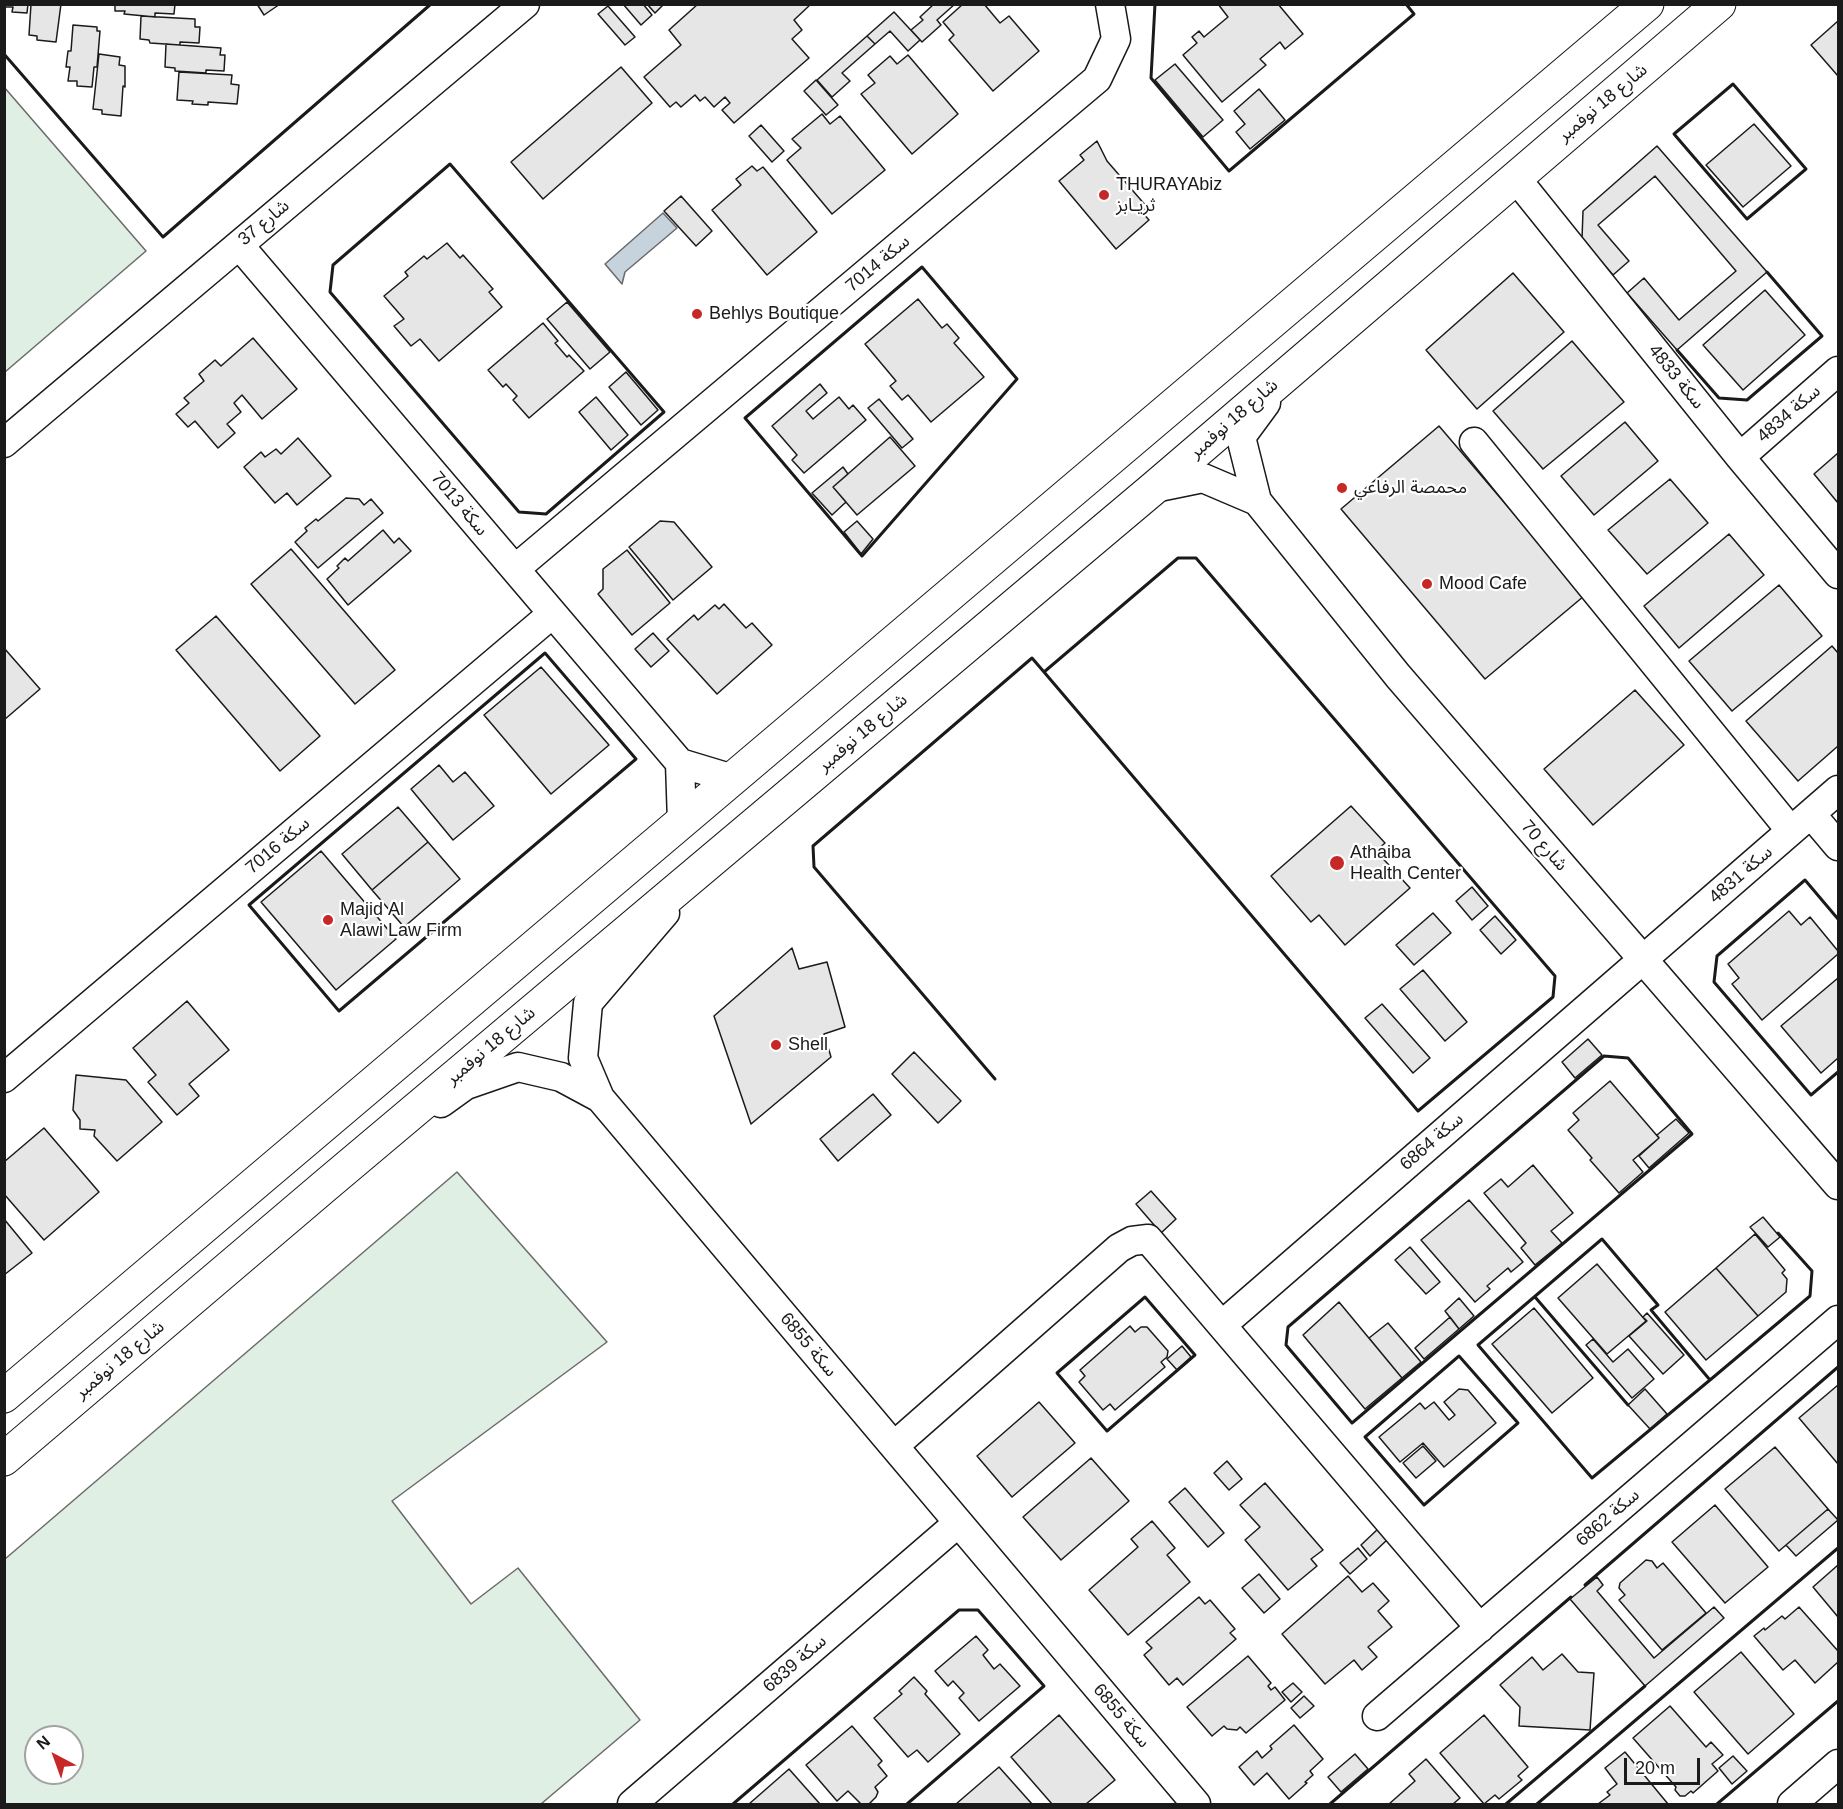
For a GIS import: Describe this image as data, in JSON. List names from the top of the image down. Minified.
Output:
{"streets":{"main road":["شارع 18 نوفمبر"],"street":["شارع 37","سكة 7014","سكة 4833","سكة 4834","سكة 7013","سكة 7016","شارع 70","سكة 4831","سكة 6864","سكة 6855","سكة 6862","سكة 6839"]},"crossings":[["شارع 18 نوفمبر","سكة 4833"],["شارع 18 نوفمبر","شارع 70"],["شارع 18 نوفمبر","سكة 6855"],["شارع 37","سكة 7013"],["سكة 7014","سكة 7013"],["سكة 4833","سكة 4834"],["سكة 7013","سكة 7016"],["شارع 70","سكة 4831"],["شارع 70","سكة 6864"],["سكة 4831","سكة 6864"],["سكة 6855","سكة 6839"]],"places":["THURAYAbiz ثريـابز","Behlys Boutique","محمصة الرفاعي","Mood Cafe","Athaiba Health Center","Majid Al Alawi Law Firm","Shell"],"scale_bar":"20 m","north":"top left"}
